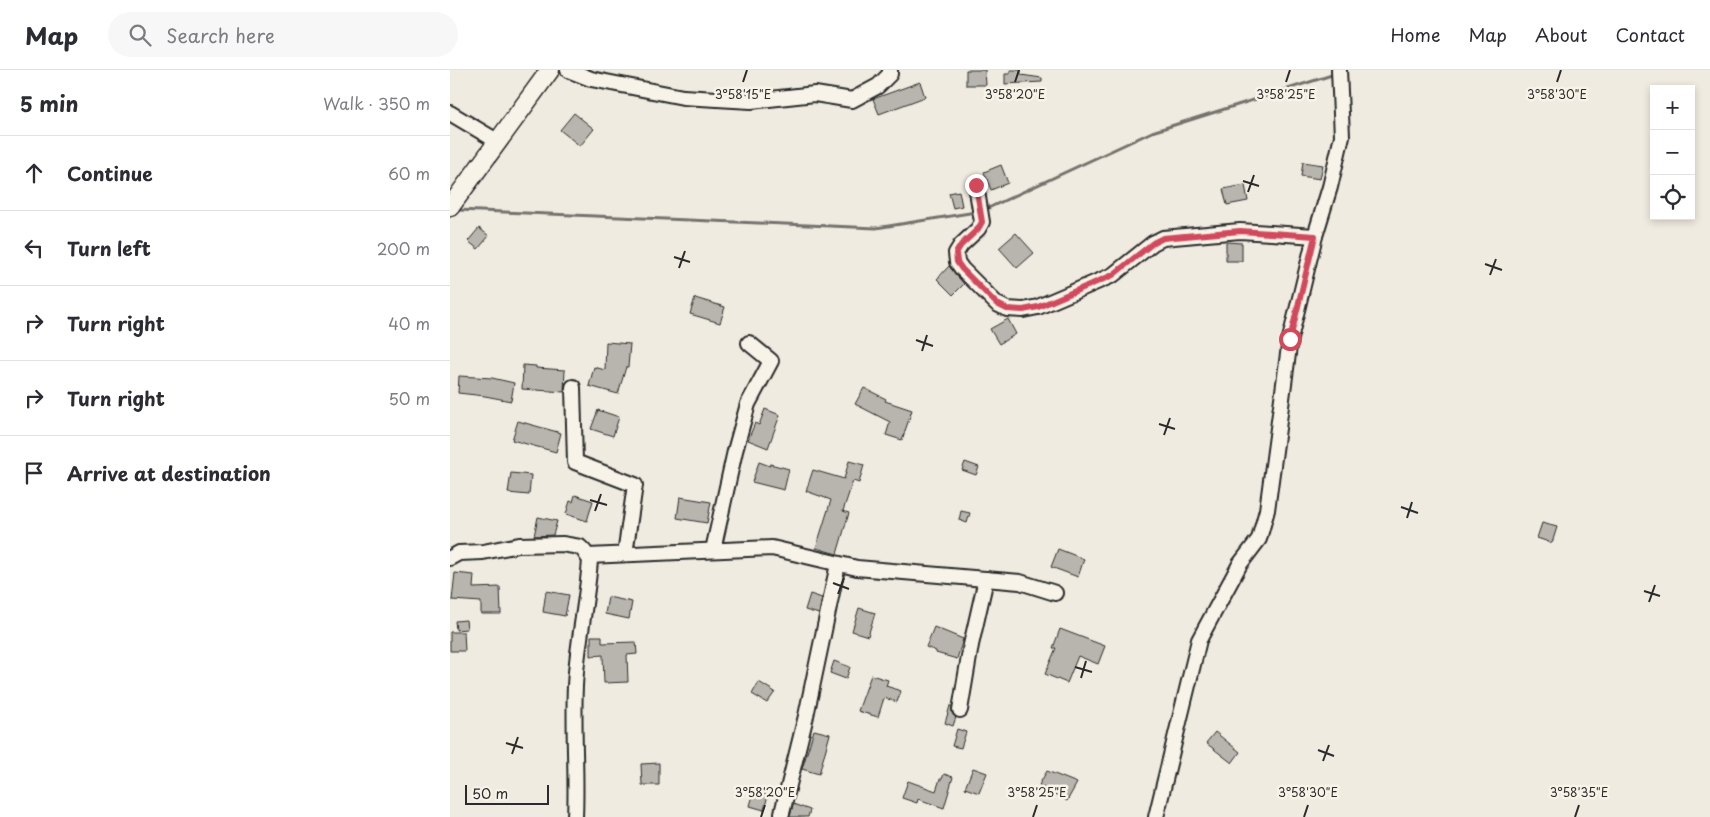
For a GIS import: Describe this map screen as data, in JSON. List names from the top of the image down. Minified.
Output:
{"scale_bar":"50 m","page":{"header":"Map","search":"Search here","nav":["Home","Map","About","Contact"],"heading":["5 min","Walk · 350 m"],"map_buttons":["+","−"],"list":[["Continue","60 m"],["Turn left","200 m"],["Turn right","40 m"],["Turn right","50 m"],"Arrive at destination"],"scale":"50 m"},"coordinates":["3°58'15\"E","3°58'20\"E","3°58'25\"E","3°58'30\"E","3°58'35\"E"]}
